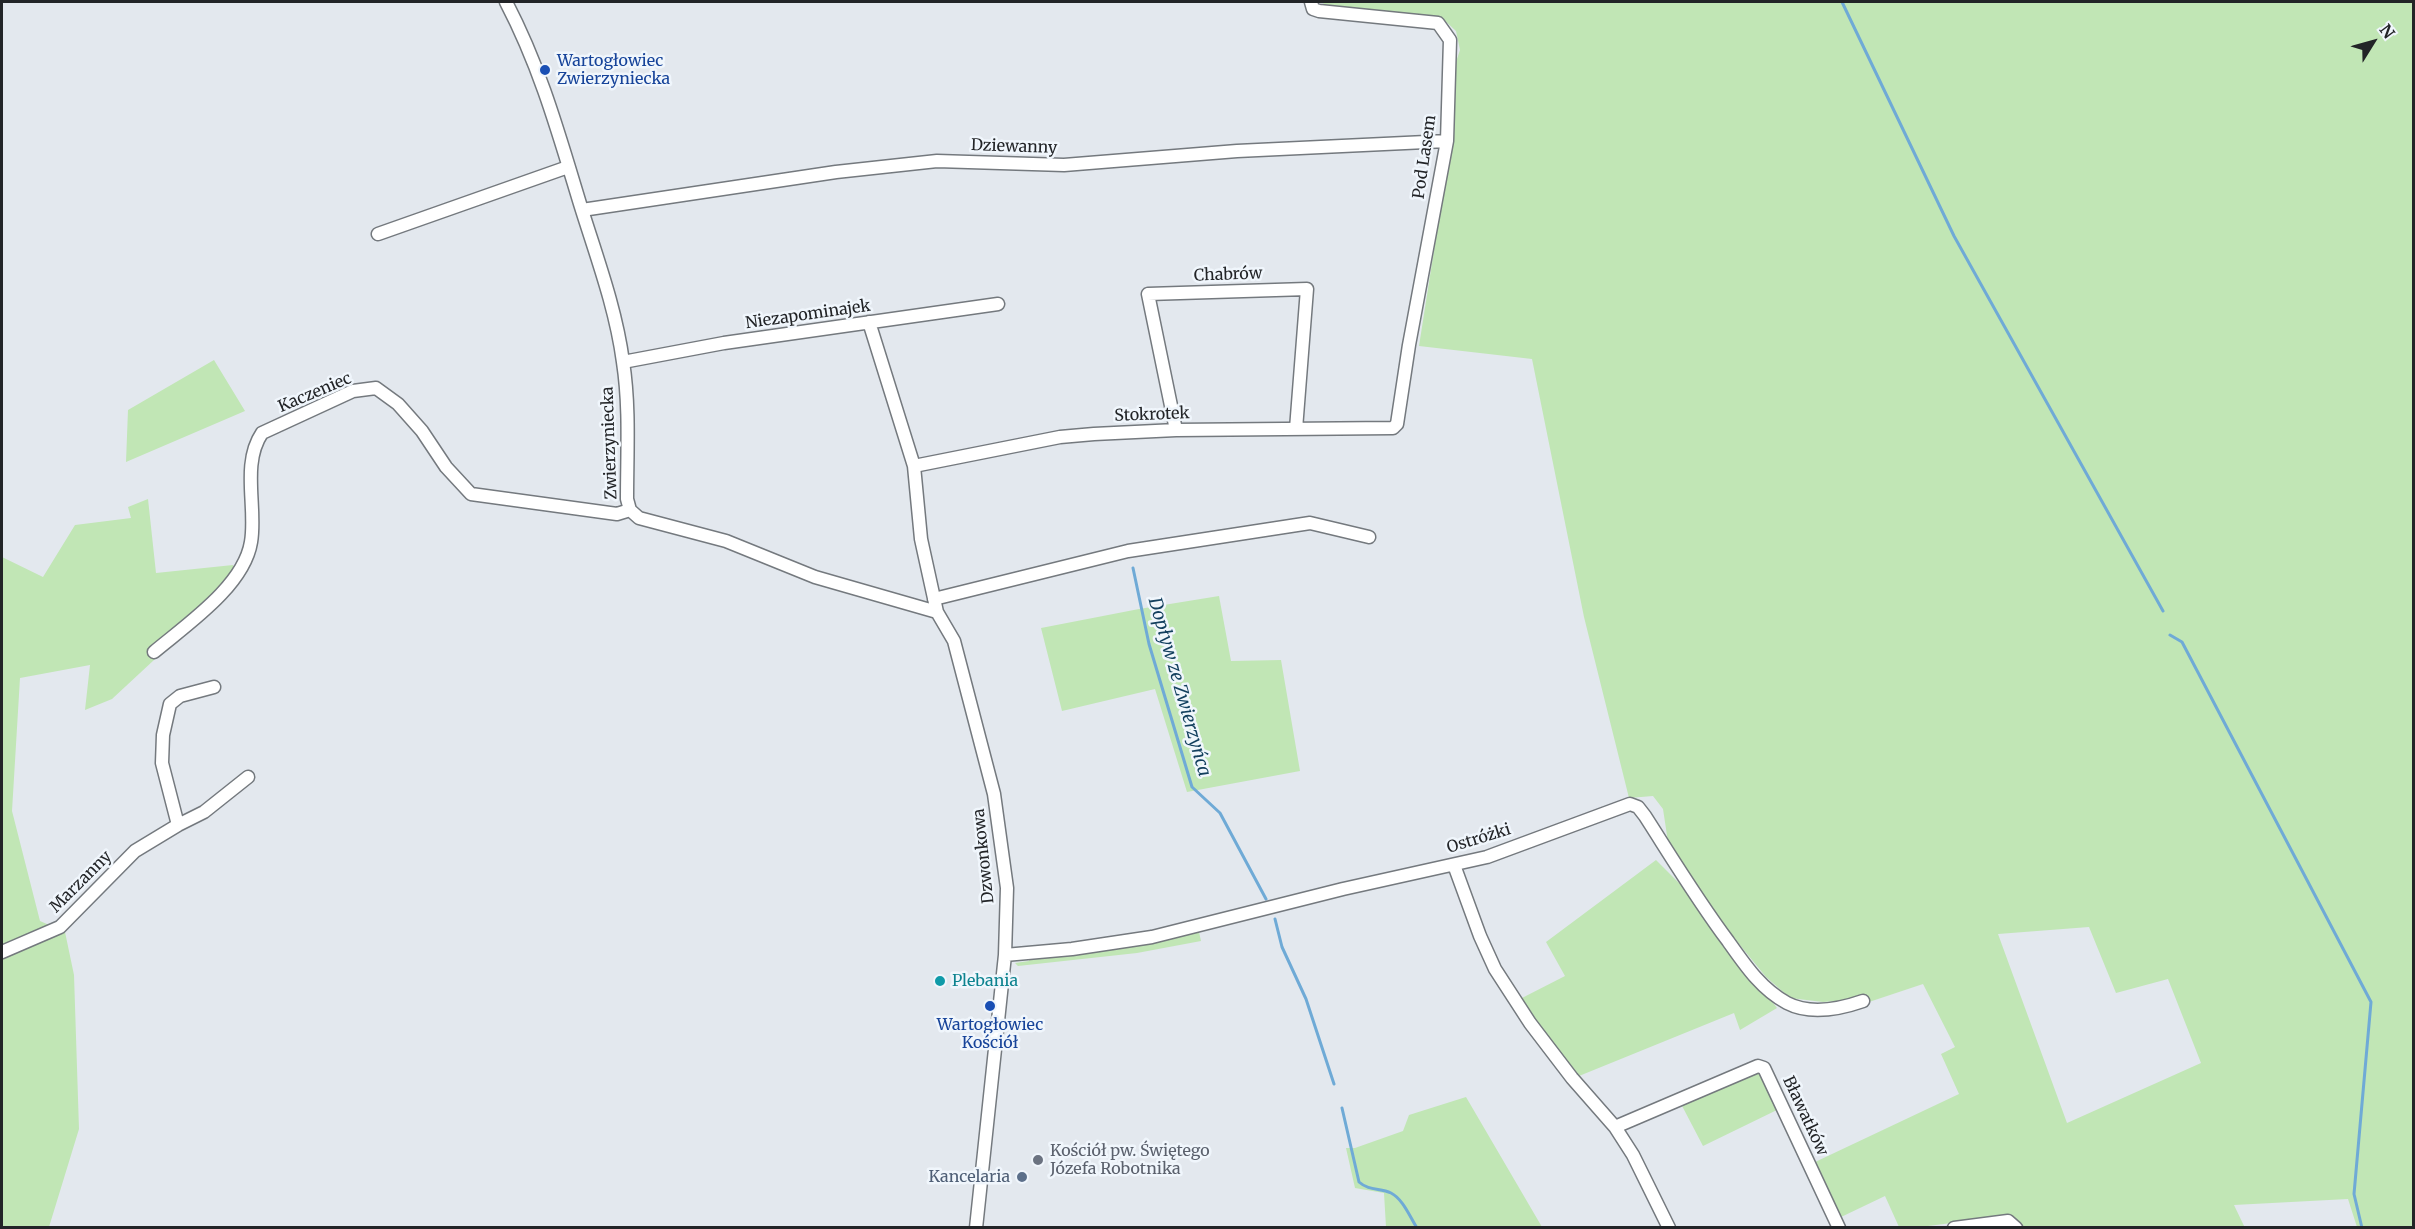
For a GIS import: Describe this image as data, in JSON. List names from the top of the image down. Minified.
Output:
{"streets":{"street":["Dziewanny","Pod Lasem","Chabrów","Niezapominajek","Kaczeniec","Stokrotek","Zwierzyniecka","Ostróżki","Dzwonkowa","Marzanny","Bławatków"]},"crossings":[["Dziewanny","Pod Lasem"],["Dziewanny","Zwierzyniecka"],["Pod Lasem","Stokrotek"],["Chabrów","Stokrotek"],["Niezapominajek","Zwierzyniecka"],["Niezapominajek","Dzwonkowa"],["Kaczeniec","Zwierzyniecka"],["Stokrotek","Dzwonkowa"],["Zwierzyniecka","Dzwonkowa"],["Ostróżki","Dzwonkowa"]],"water":["Dopływ ze Zwierzyńca"],"places":["Wartogłowiec Zwierzyniecka","Plebania","Wartogłowiec Kościół","Kościół pw. Świętego Józefa Robotnika","Kancelaria"],"north":"top right"}
